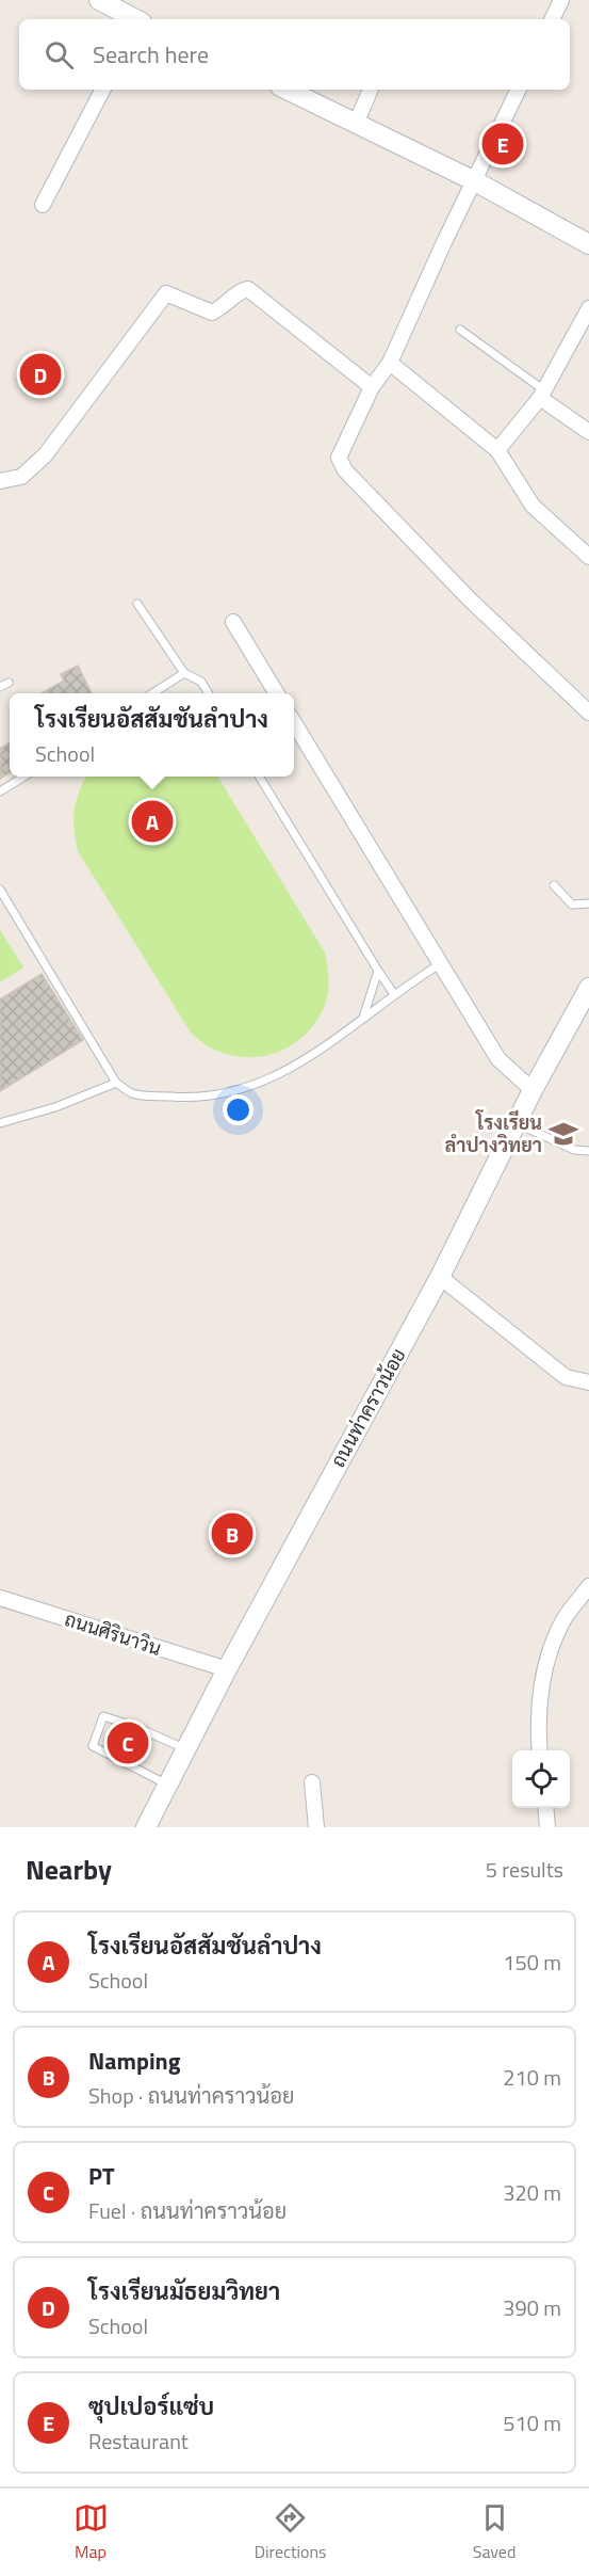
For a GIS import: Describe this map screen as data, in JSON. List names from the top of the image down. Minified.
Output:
{"streets":{"street":["ถนนท่าคราวน้อย","ถนนศิรินาวิน"]},"crossings":[["ถนนท่าคราวน้อย","ถนนศิรินาวิน"]],"places":{"school or university":["โรงเรียน ลำปางวิทยา"]},"page":{"search":"Search here","pins":["E","D","A","B","C"],"popup":["โรงเรียนอัสสัมชันลำปาง","School"],"heading":["Nearby","5 results"],"list":[{"mark":"A","name":"โรงเรียนอัสสัมชันลำปาง","note":"School","value":"150 m"},{"mark":"B","name":"Namping","note":"Shop · ถนนท่าคราวน้อย","value":"210 m"},{"mark":"C","name":"PT","note":"Fuel · ถนนท่าคราวน้อย","value":"320 m"},{"mark":"D","name":"โรงเรียนมัธยมวิทยา","note":"School","value":"390 m"},{"mark":"E","name":"ซุปเปอร์แซ่บ","note":"Restaurant","value":"510 m"}],"nav":["Map","Directions","Saved"]}}
